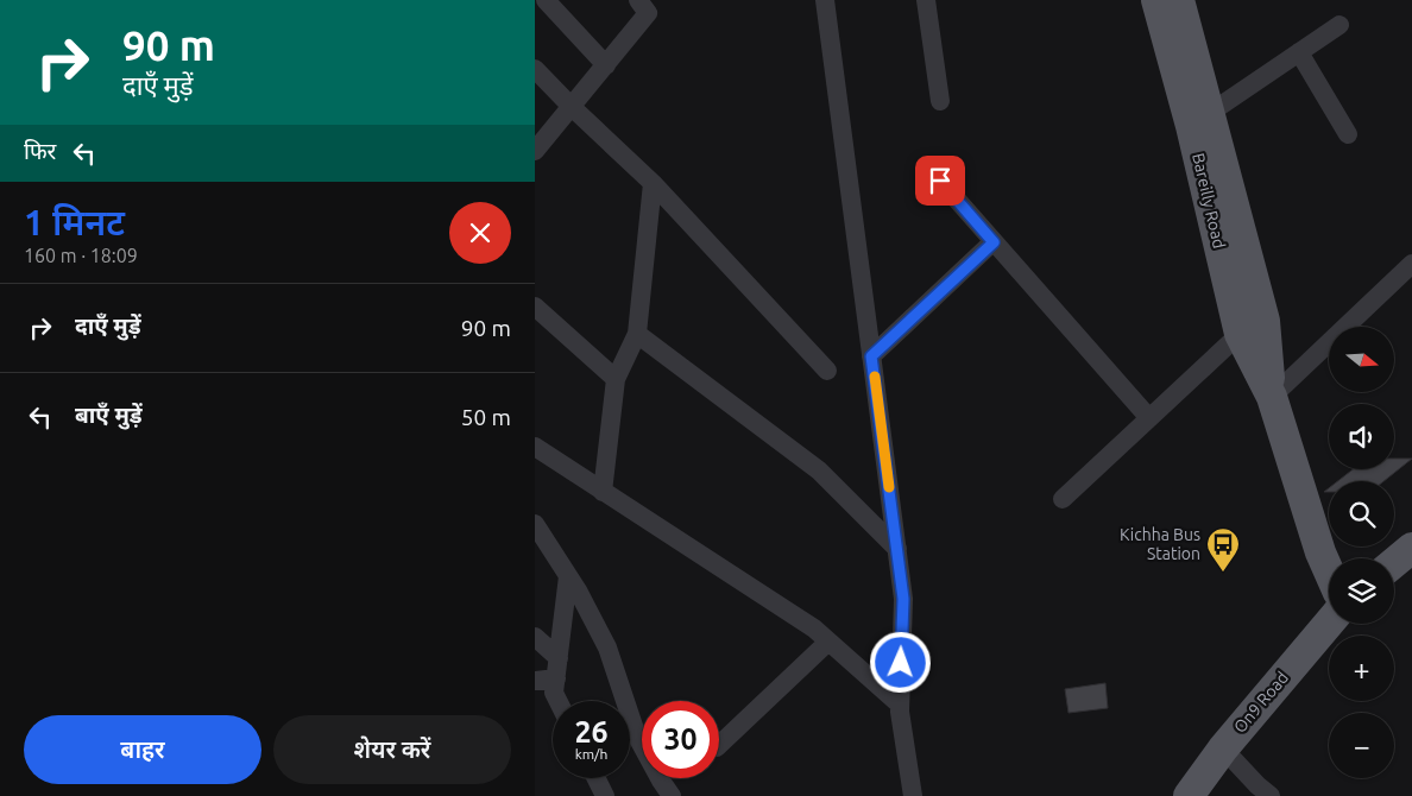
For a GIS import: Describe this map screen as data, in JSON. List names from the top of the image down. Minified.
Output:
{"streets":{"main road":["Bareilly Road","On9 Road"]},"places":{"bus stop":["Kichha Bus Station"]},"north":"right","page":{"turn":["90 m","दाएँ मुड़ें"],"then":"फिर","heading":["1 मिनट","160 m · 18:09"],"list":[{"name":"दाएँ मुड़ें","value":"90 m"},{"name":"बाएँ मुड़ें","value":"50 m"}],"map_buttons":["+","−"],"speed":"26 km/h","limit":"30","buttons":["बाहर","शेयर करें"]}}
